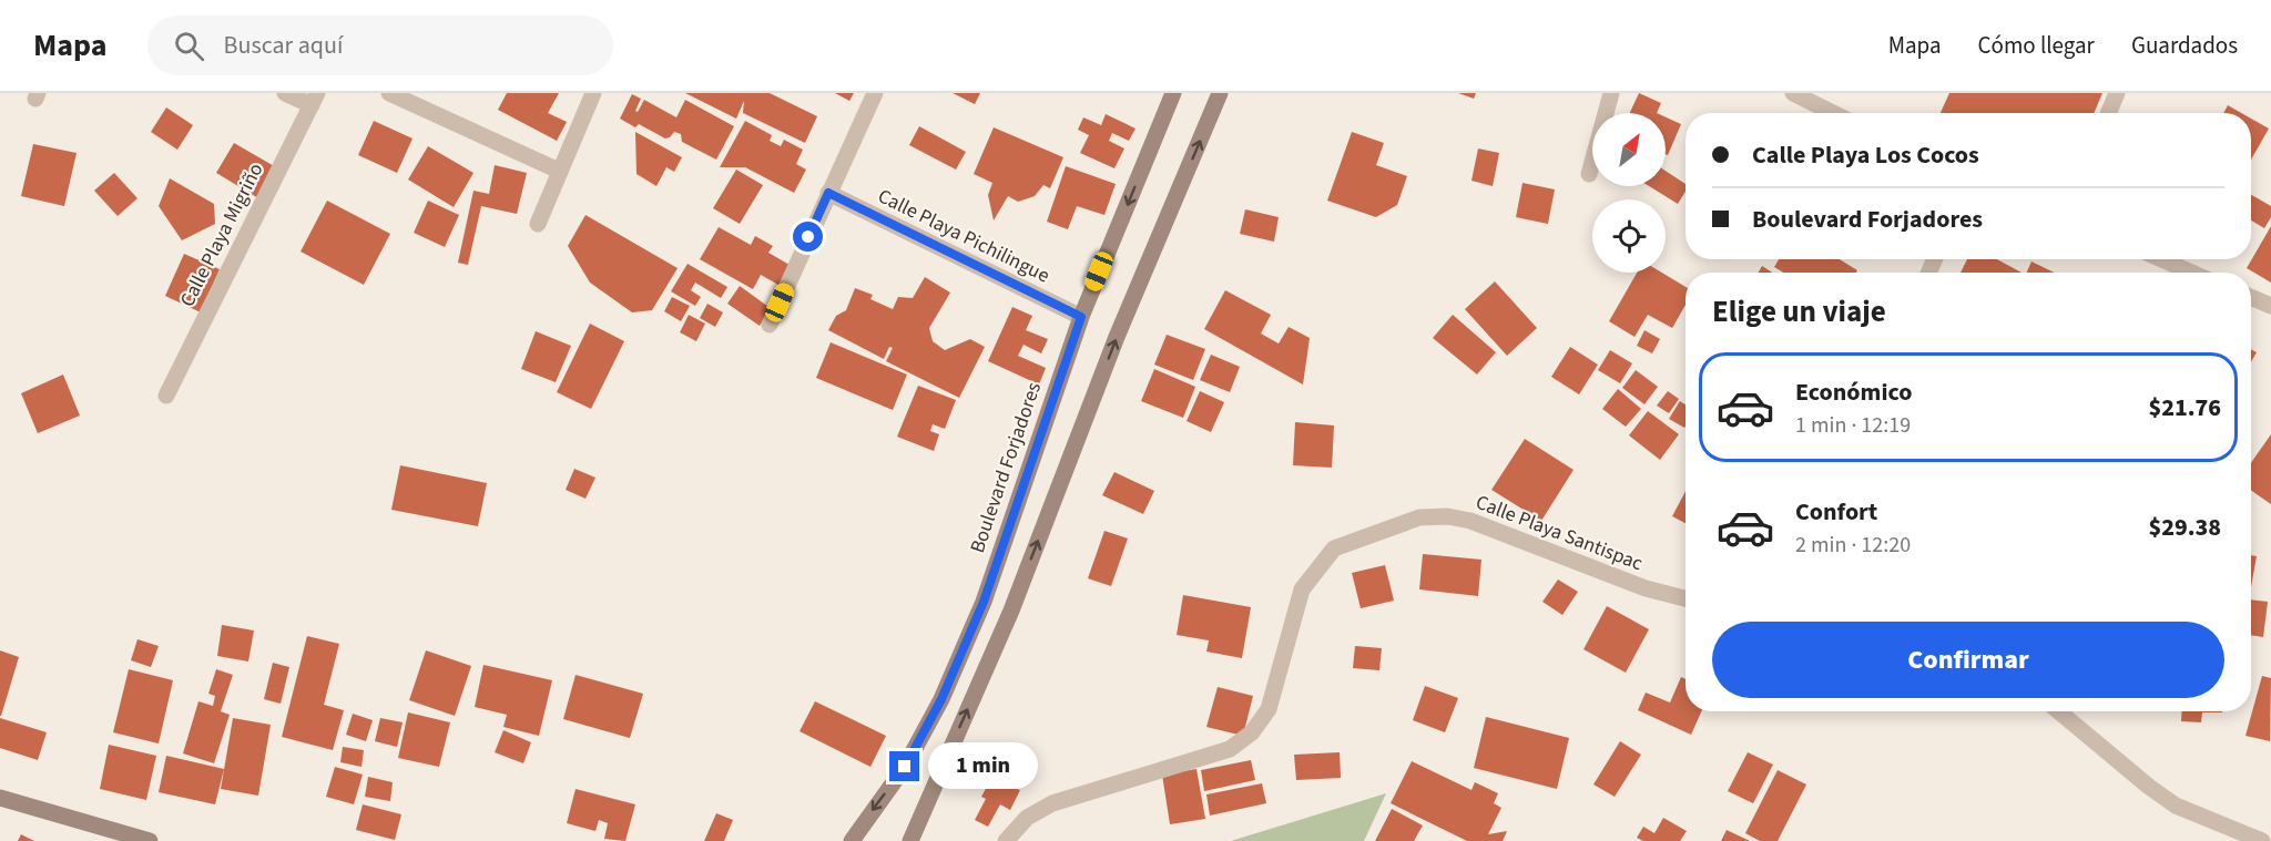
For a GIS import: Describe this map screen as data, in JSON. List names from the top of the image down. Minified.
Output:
{"streets":{"main road":["Boulevard Forjadores"],"street":["Calle Playa Migriño","Calle Playa Pichilingue","Calle Playa Santispac"]},"crossings":[["Calle Playa Pichilingue","Boulevard Forjadores"]],"north":"top right","page":{"header":"Mapa","search":"Buscar aquí","nav":["Mapa","Cómo llegar","Guardados"],"banner":["Calle Playa Los Cocos","Boulevard Forjadores"],"heading":"Elige un viaje","list":[{"name":"Económico","note":"1 min · 12:19","value":"$21.76"},{"name":"Confort","note":"2 min · 12:20","value":"$29.38"}],"buttons":"Confirmar","bubble":"1 min"}}
